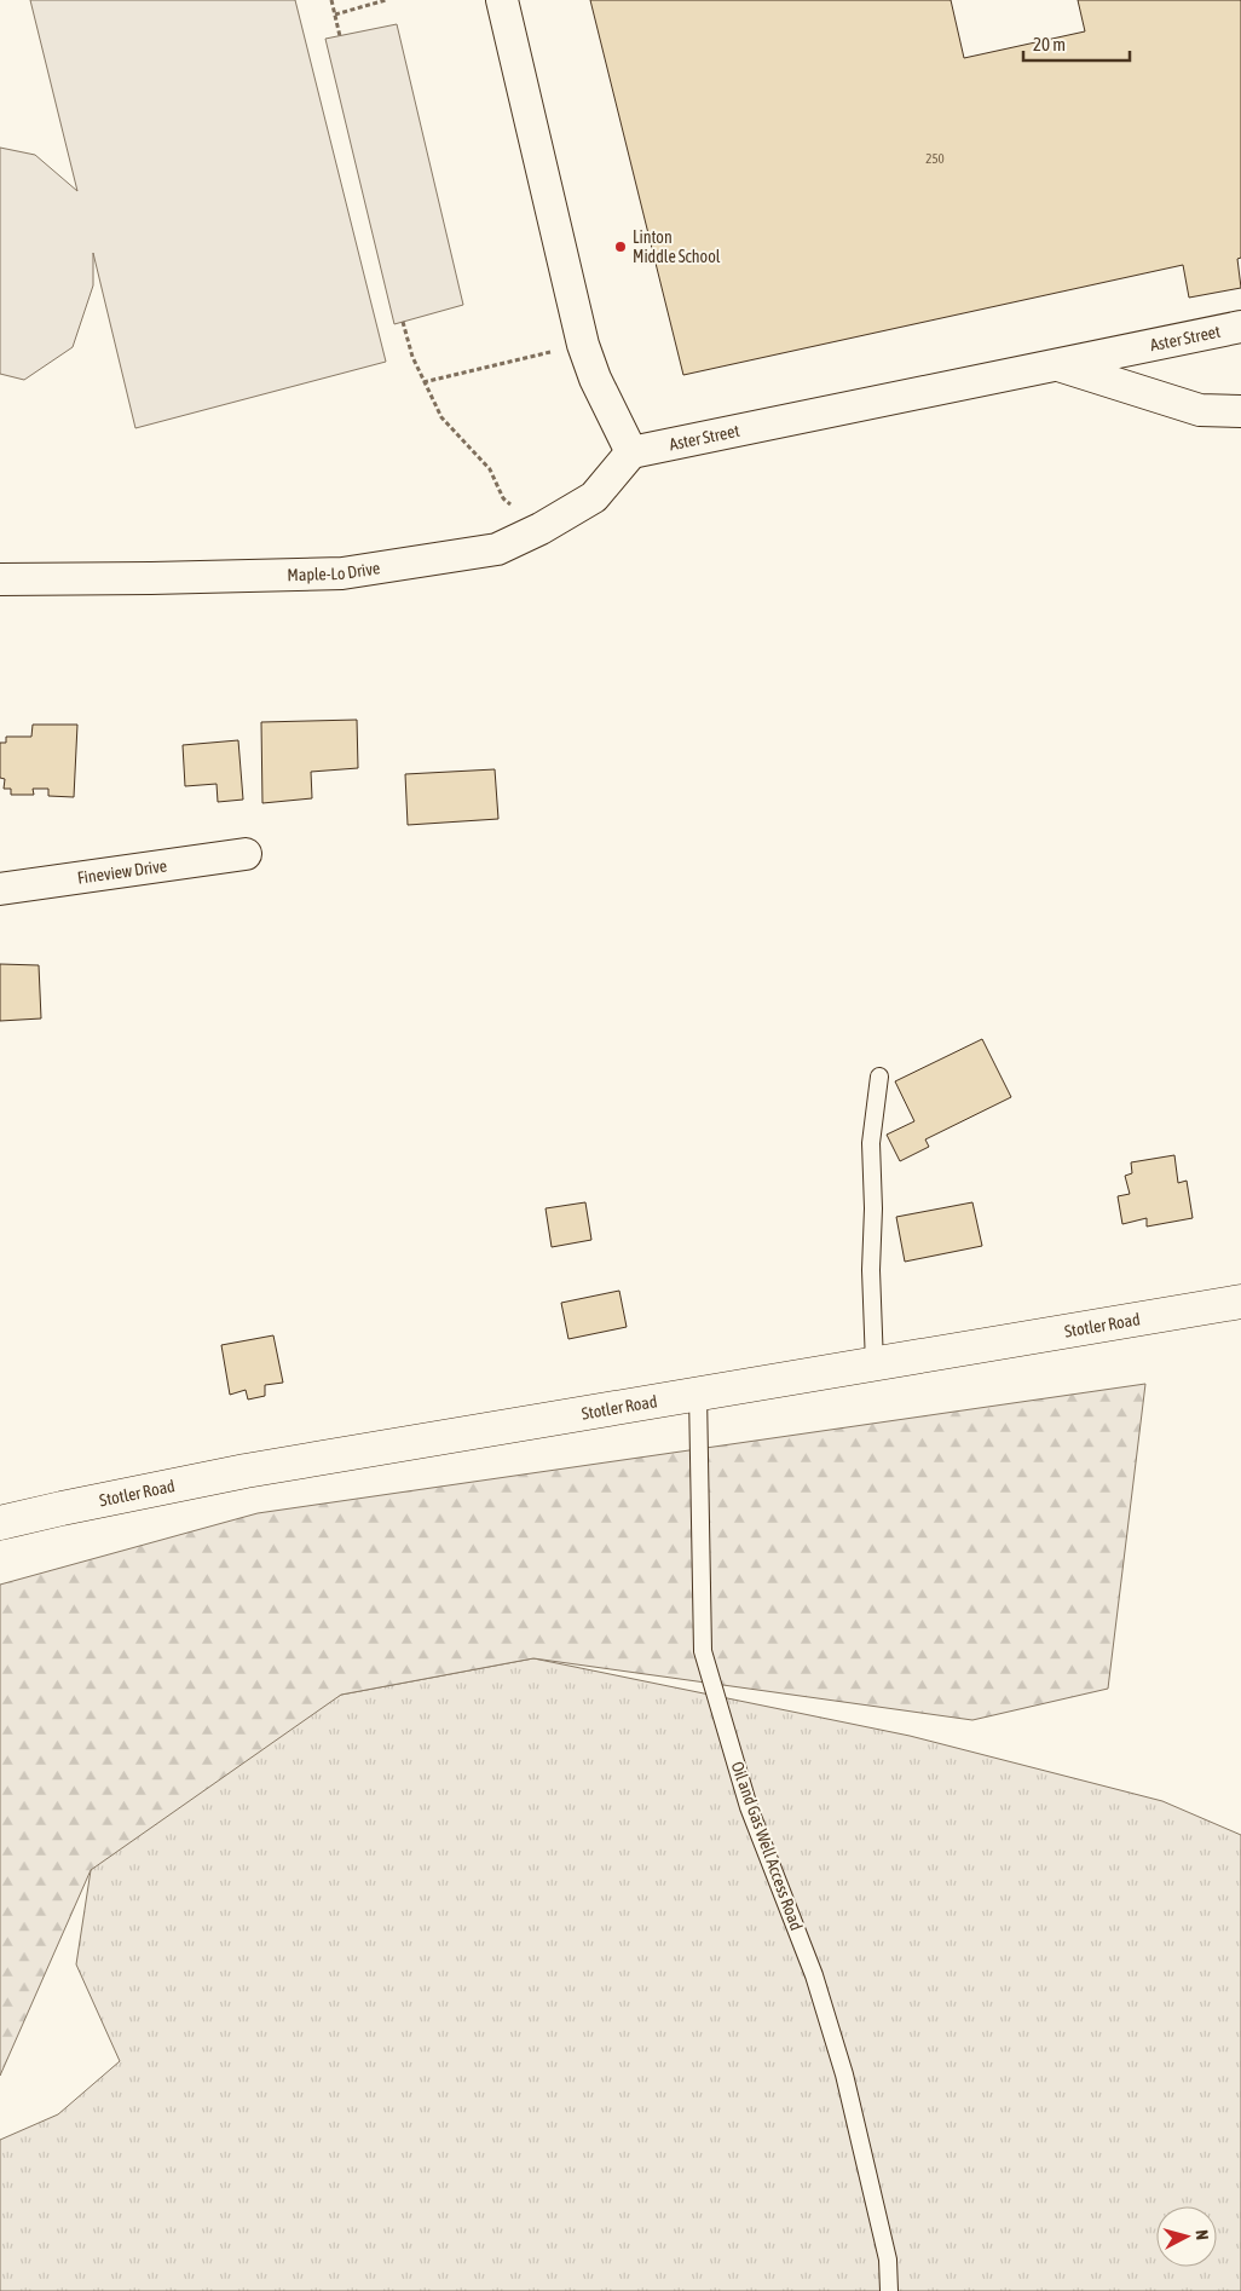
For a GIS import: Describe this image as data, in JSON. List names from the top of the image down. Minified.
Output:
{"streets":{"street":["Aster Street","Maple-Lo Drive","Fineview Drive","Stotler Road"],"lane":["Oil and Gas Well Access Road"]},"crossings":[["Aster Street","Maple-Lo Drive"],["Stotler Road","Oil and Gas Well Access Road"]],"places":["Linton Middle School"],"house_numbers":["250"],"scale_bar":"20 m","north":"right"}
